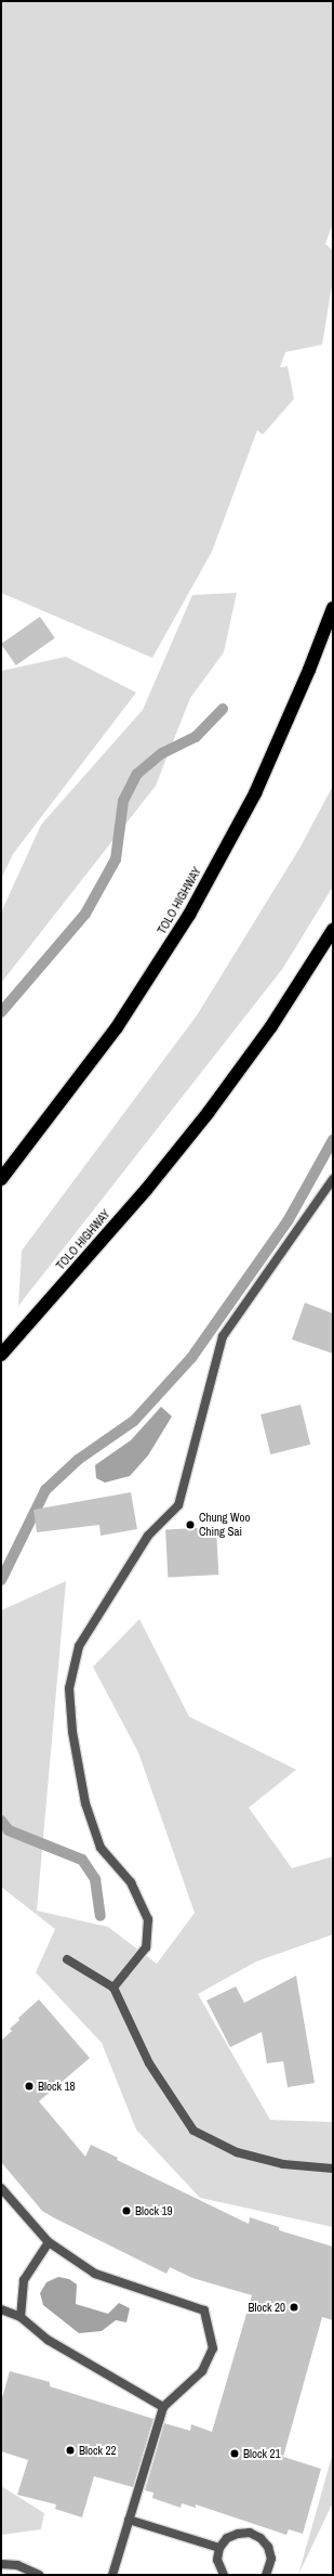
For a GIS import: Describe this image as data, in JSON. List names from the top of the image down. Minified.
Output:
{"streets":{"highway":["TOLO HIGHWAY"]},"places":["Chung Woo Ching Sai","Block 18","Block 19","Block 20","Block 22","Block 21"]}
